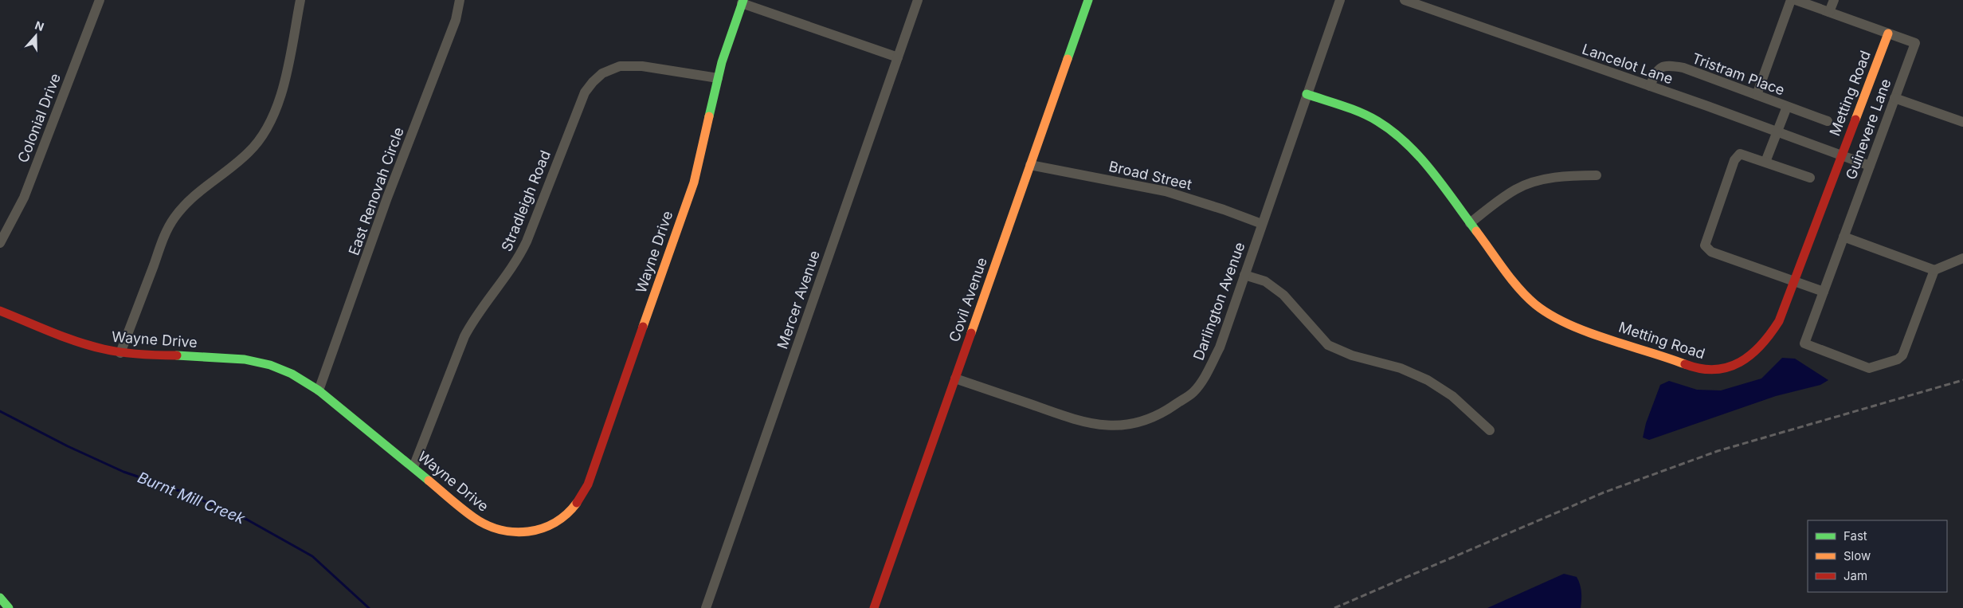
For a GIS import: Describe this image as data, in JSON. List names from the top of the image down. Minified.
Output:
{"streets":{"street":["Lancelot Lane","Tristram Place","Metting Road","Colonial Drive","Guinevere Lane","Broad Street","East Renovah Circle","Stradleigh Road","Wayne Drive","Mercer Avenue","Covil Avenue","Darlington Avenue"]},"crossings":[["Lancelot Lane","Tristram Place"],["Lancelot Lane","Metting Road"],["Lancelot Lane","Guinevere Lane"],["Metting Road","Guinevere Lane"],["Metting Road","Darlington Avenue"],["Broad Street","Covil Avenue"],["Broad Street","Darlington Avenue"],["East Renovah Circle","Wayne Drive"],["Stradleigh Road","Wayne Drive"],["Covil Avenue","Darlington Avenue"]],"water":["Burnt Mill Creek"],"legend":["Fast","Slow","Jam"],"north":"top"}
